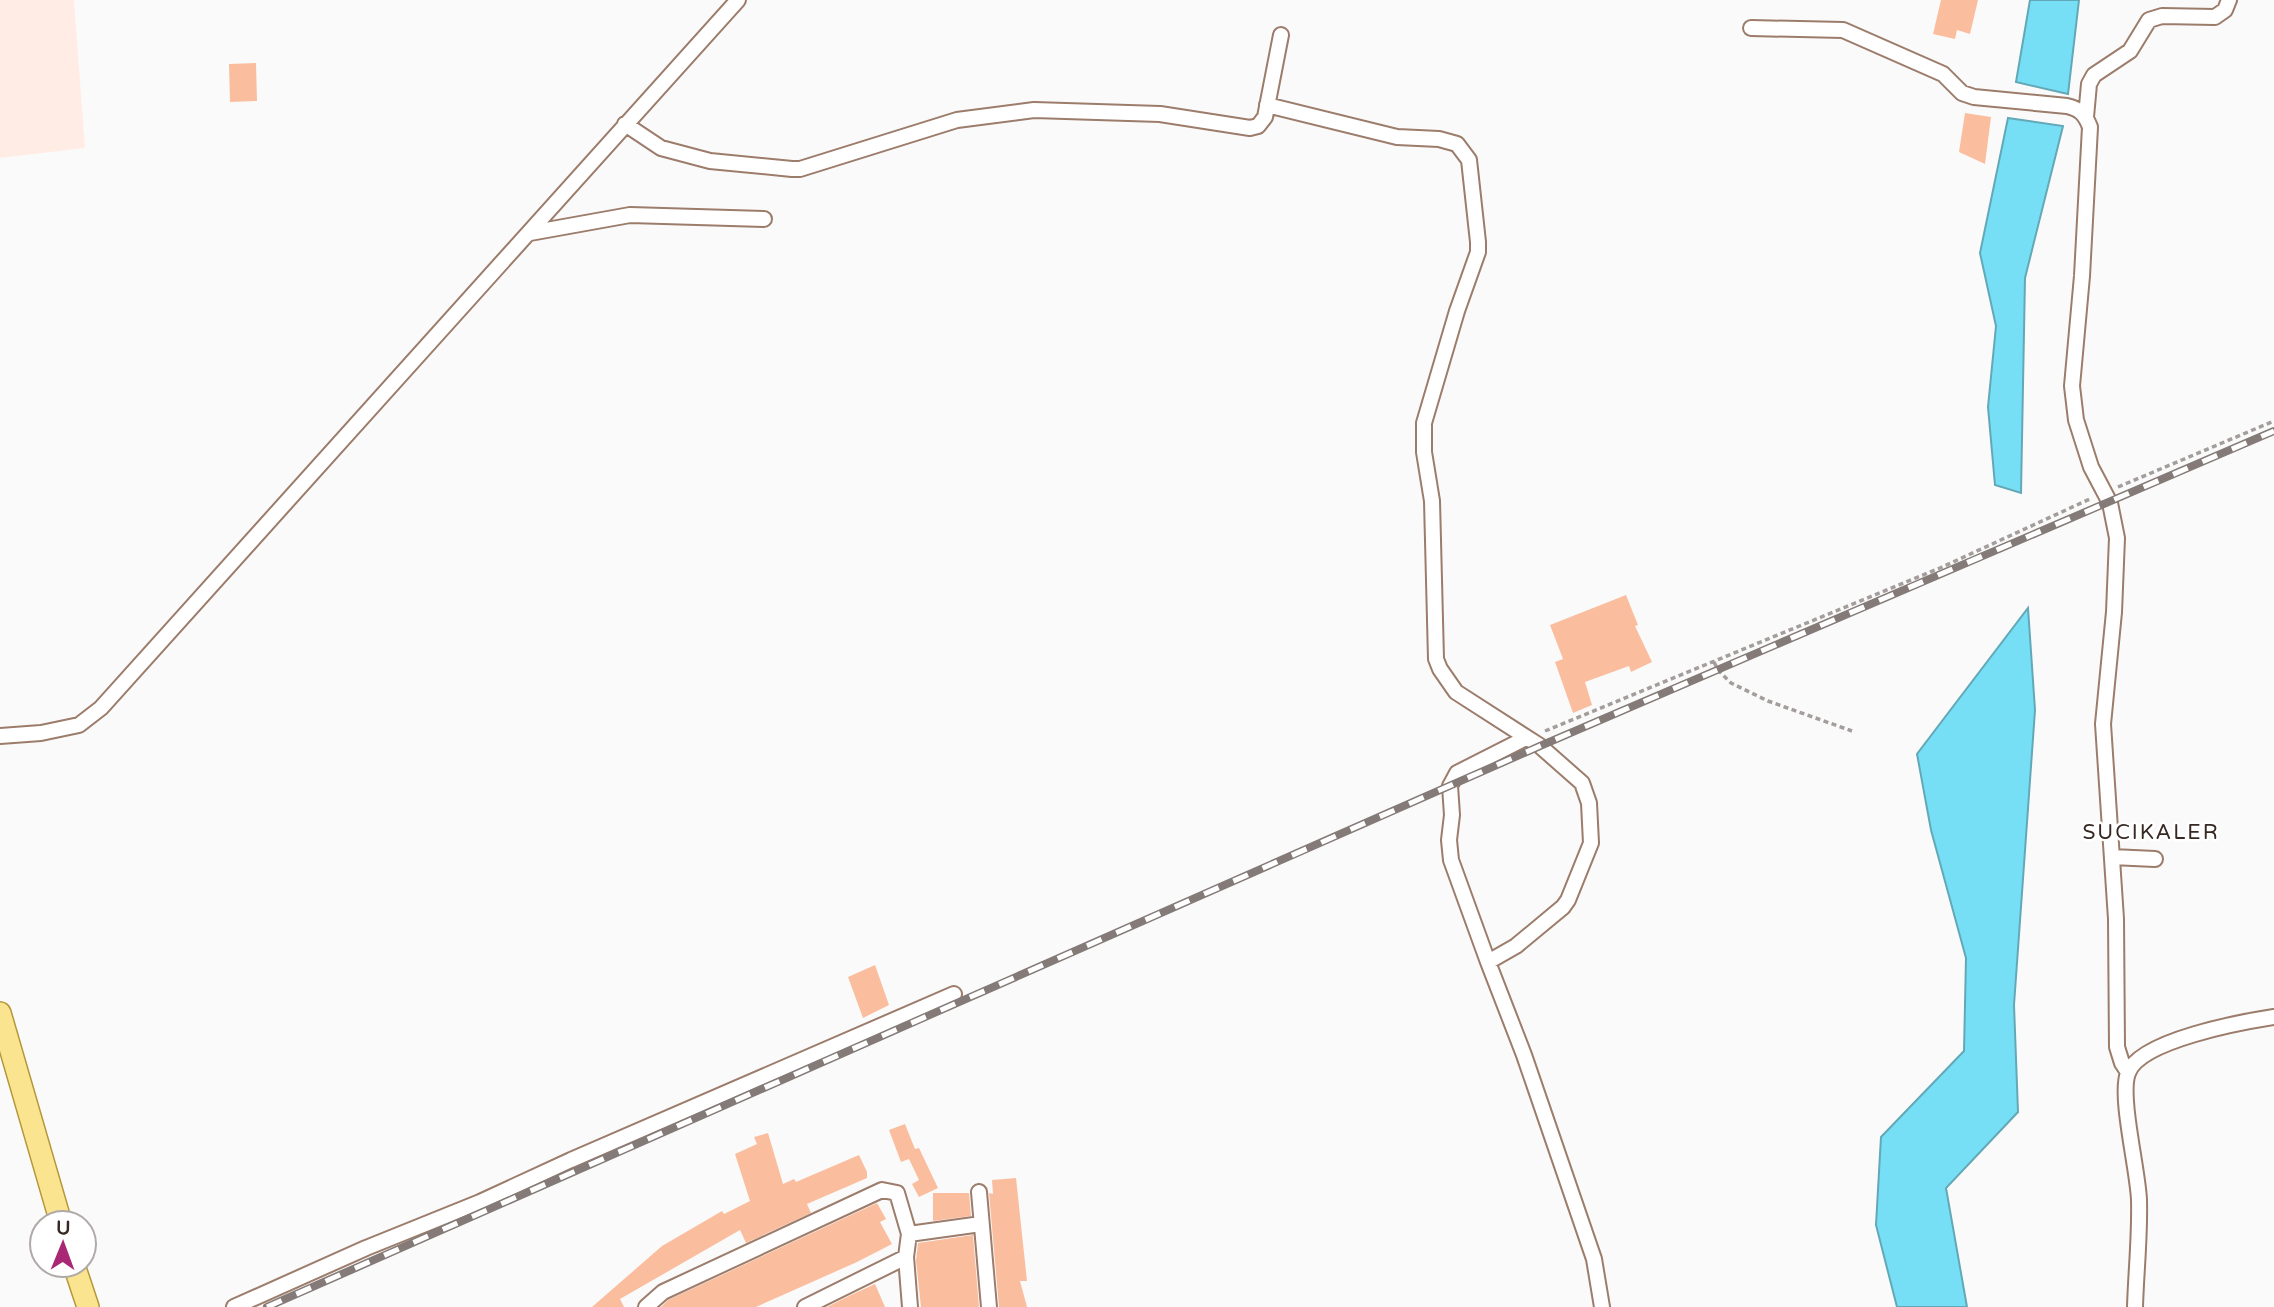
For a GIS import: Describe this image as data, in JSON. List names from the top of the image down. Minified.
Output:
{"districts":["SUCIKALER"],"north":"top"}
